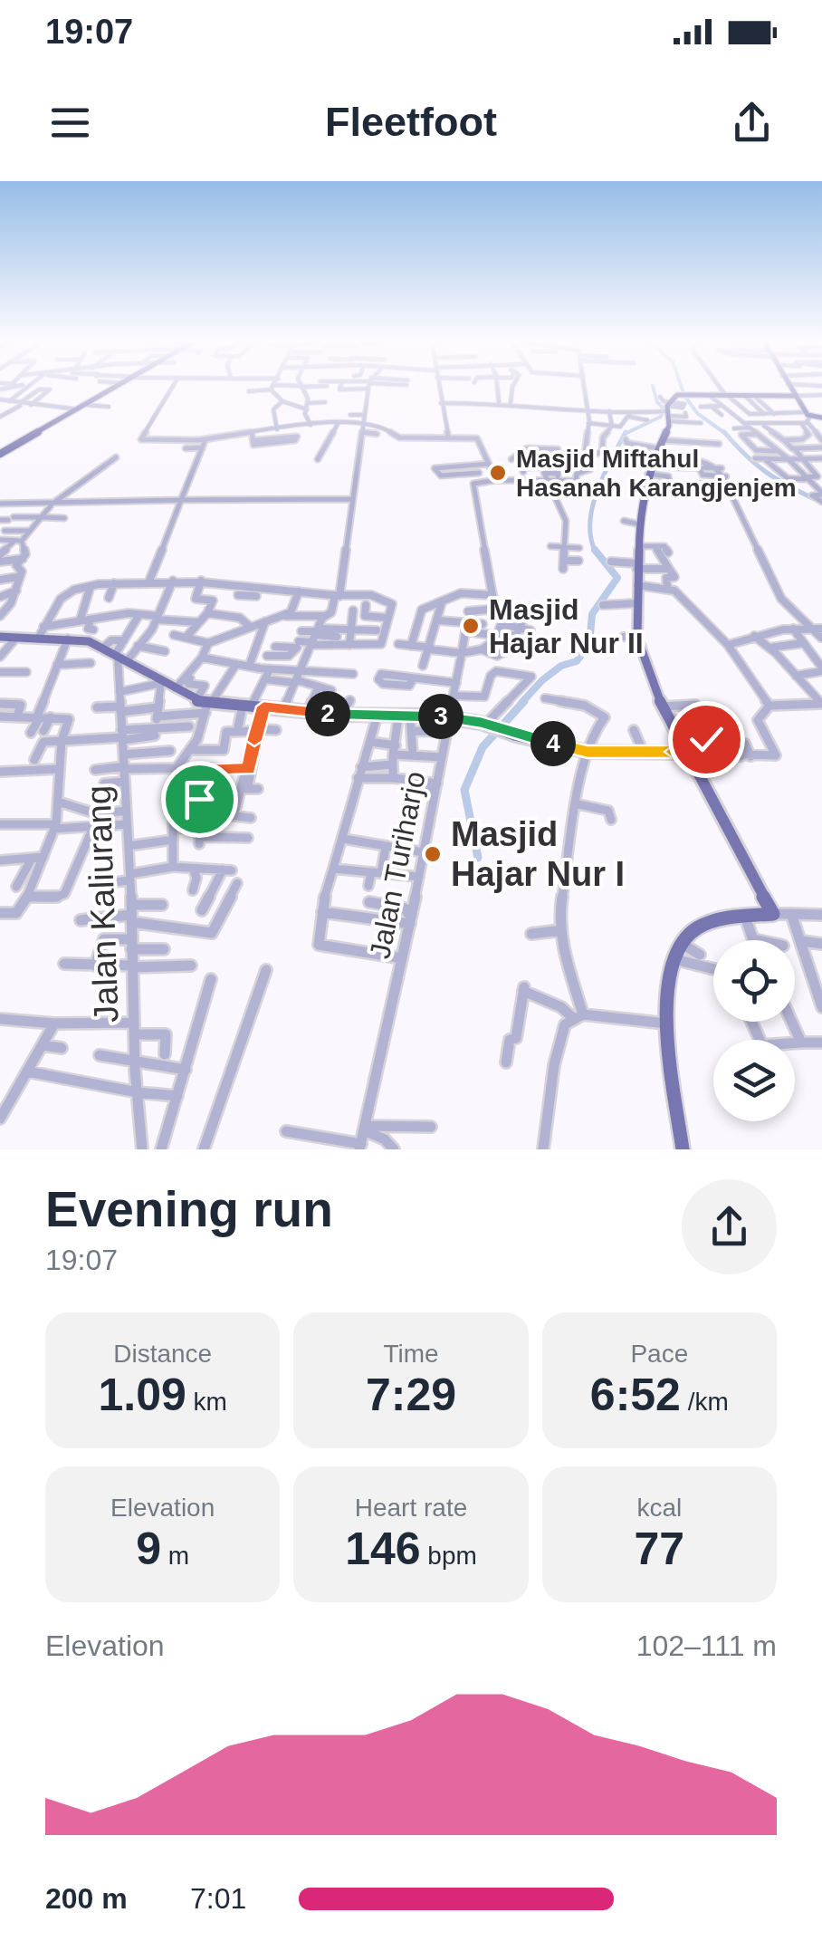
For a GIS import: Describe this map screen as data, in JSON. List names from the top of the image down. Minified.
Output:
{"streets":{"street":["Jalan Turiharjo","Jalan Kaliurang"]},"places":["Masjid Miftahul Hasanah Karangjenjem","Masjid Hajar Nur II","Masjid Hajar Nur I"],"page":{"status":"19:07","header":"Fleetfoot","pins":["2","3","4"],"heading":["Evening run","19:07"],"stats":[["Distance","1.09 km"],["Time","7:29"],["Pace","6:52 /km"],["Elevation","9 m"],["Heart rate","146 bpm"],["kcal","77"]],"chart":["Elevation","102–111 m"],"list":[{"name":"200 m","note":"7:01"}]}}
